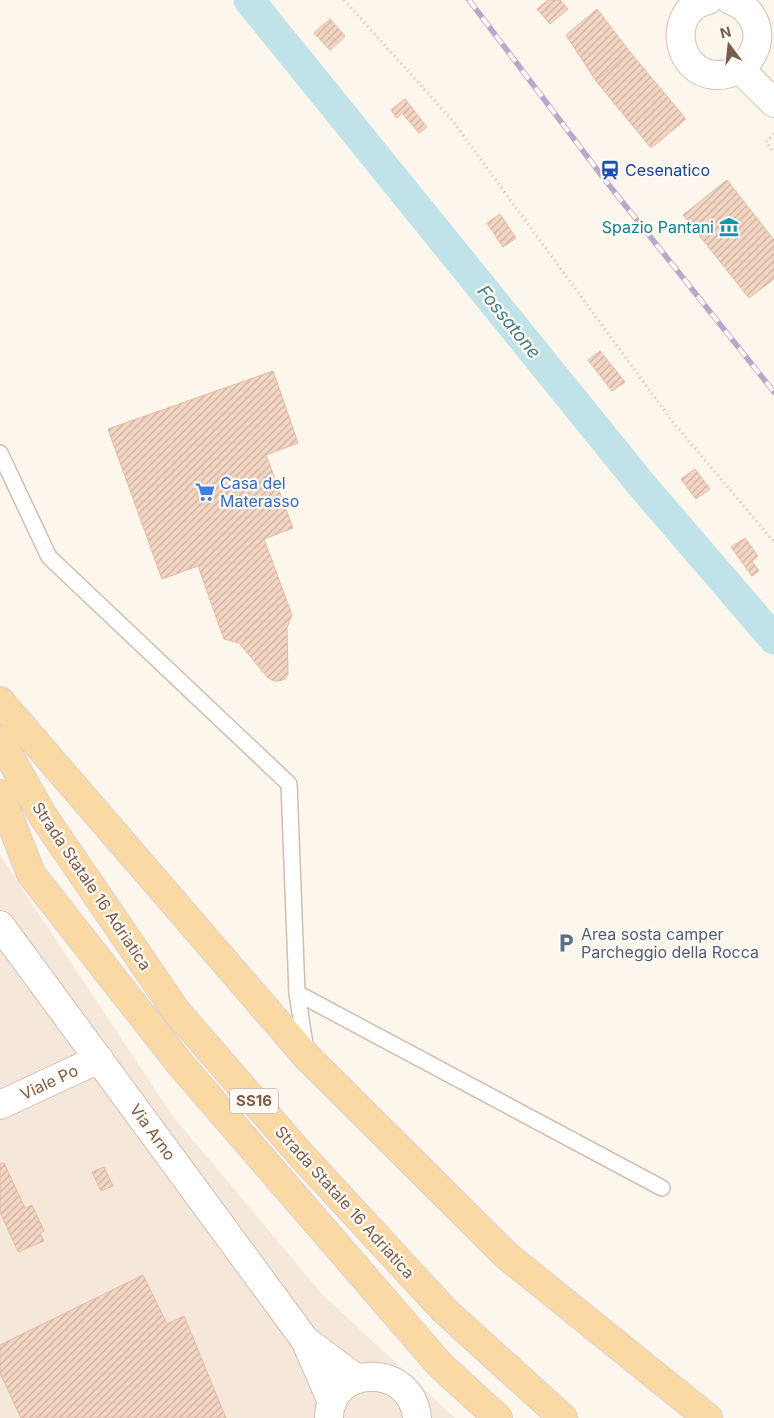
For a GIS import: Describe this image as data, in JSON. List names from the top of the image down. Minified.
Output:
{"streets":{"main road":["Strada Statale 16 Adriatica","SS16"],"street":["Viale Po","Via Arno"]},"crossings":[["Viale Po","Via Arno"]],"water":["Fossatone"],"places":{"station":["Cesenatico"],"museum":["Spazio Pantani"],"supermarket":["Casa del Materasso"],"parking":["Area sosta camper Parcheggio della Rocca"]},"north":"top"}
